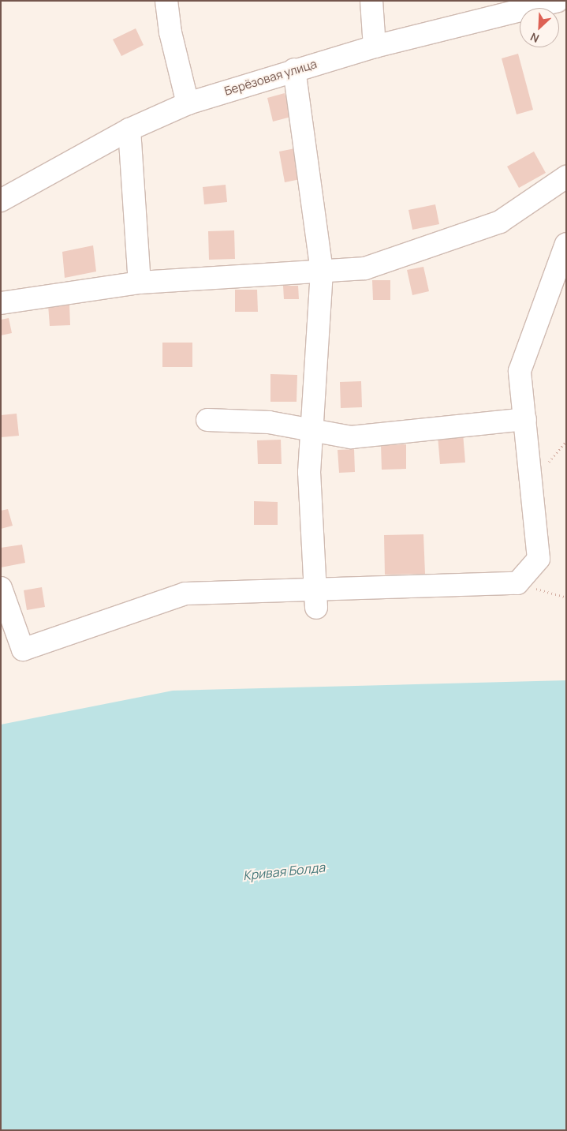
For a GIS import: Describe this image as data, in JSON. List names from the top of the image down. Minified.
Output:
{"streets":{"street":["Берёзовая улица"]},"water":["Кривая Болда"],"north":"bottom left"}
